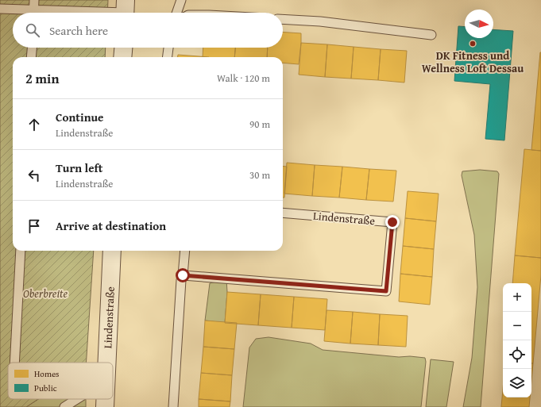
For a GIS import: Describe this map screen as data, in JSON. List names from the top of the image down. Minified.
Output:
{"streets":{"street":["Lindenstraße"]},"parks":["Oberbreite"],"places":["DK Fitness und Wellness Loft Dessau"],"legend":["Homes","Public"],"north":"right","page":{"search":"Search here","heading":["2 min","Walk · 120 m"],"list":[["Continue","Lindenstraße","90 m"],["Turn left","Lindenstraße","30 m"],"Arrive at destination"],"map_buttons":["+","−"]}}
